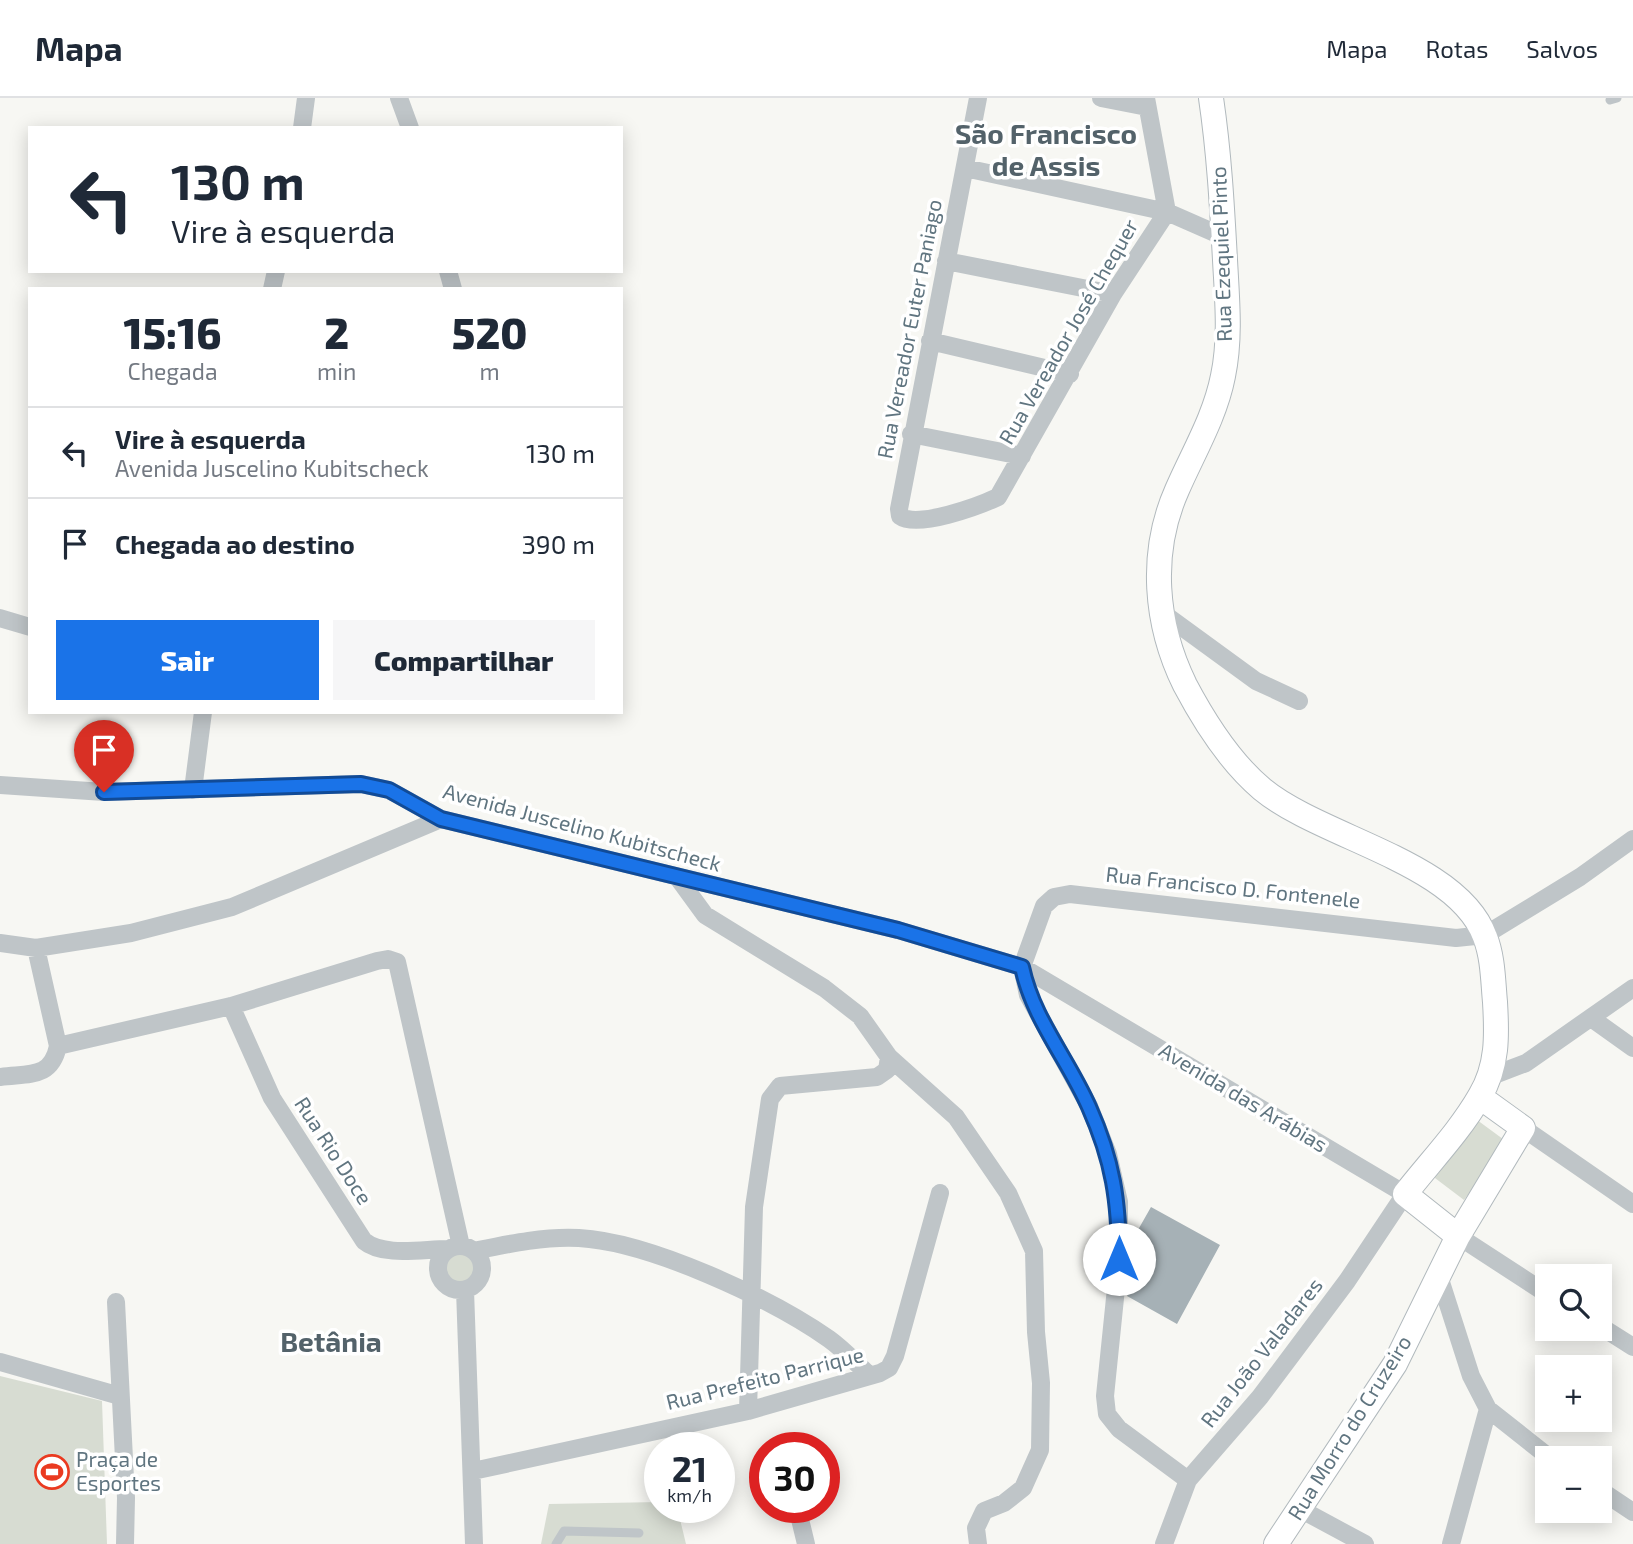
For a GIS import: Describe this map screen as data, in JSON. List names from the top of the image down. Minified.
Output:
{"streets":{"street":["Rua Ezequiel Pinto","Rua Vereador Euter Paniago","Rua Vereador José Chequer","Avenida Juscelino Kubitscheck","Rua Francisco D. Fontenele","Avenida das Arábias","Rua Rio Doce","Rua João Valadares","Rua Prefeito Parrique","Rua Morro do Cruzeiro"]},"crossings":[["Rua Ezequiel Pinto","Rua Francisco D. Fontenele"],["Rua Vereador Euter Paniago","Rua Vereador José Chequer"],["Avenida Juscelino Kubitscheck","Rua Francisco D. Fontenele"],["Avenida Juscelino Kubitscheck","Avenida das Arábias"],["Rua Francisco D. Fontenele","Avenida das Arábias"],["Avenida das Arábias","Rua João Valadares"],["Avenida das Arábias","Rua Morro do Cruzeiro"],["Rua Rio Doce","Rua Prefeito Parrique"]],"districts":["São Francisco de Assis","Betânia"],"places":{"sports":["Praça de Esportes"]},"page":{"header":"Mapa","nav":["Mapa","Rotas","Salvos"],"turn":["130 m","Vire à esquerda"],"eta":["15:16","Chegada","2","min","520","m"],"list":[{"name":"Vire à esquerda","note":"Avenida Juscelino Kubitscheck","value":"130 m"},{"name":"Chegada ao destino","value":"390 m"}],"buttons":["Sair","Compartilhar"],"map_buttons":["+","−"],"speed":"21 km/h","limit":"30"}}
